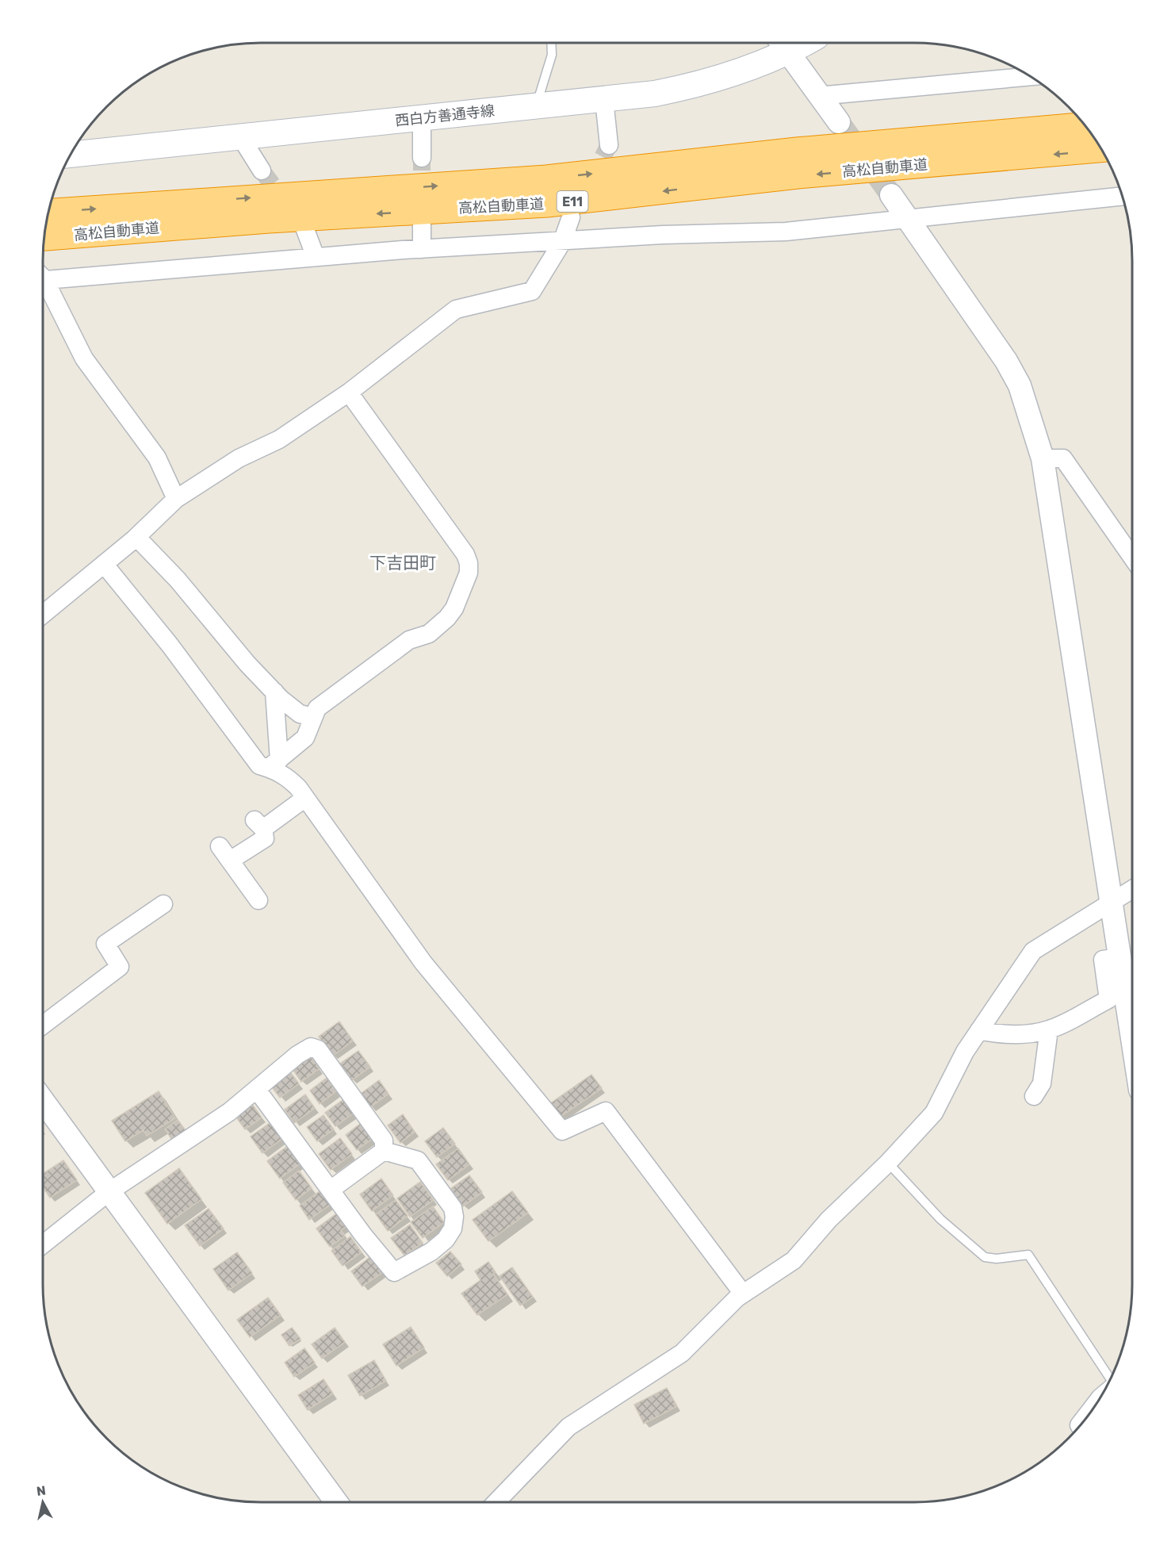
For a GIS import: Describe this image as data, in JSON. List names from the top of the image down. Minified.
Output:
{"streets":{"highway":["高松自動車道","E11"],"main road":["西白方善通寺線"]},"districts":["下吉田町"],"north":"top"}
